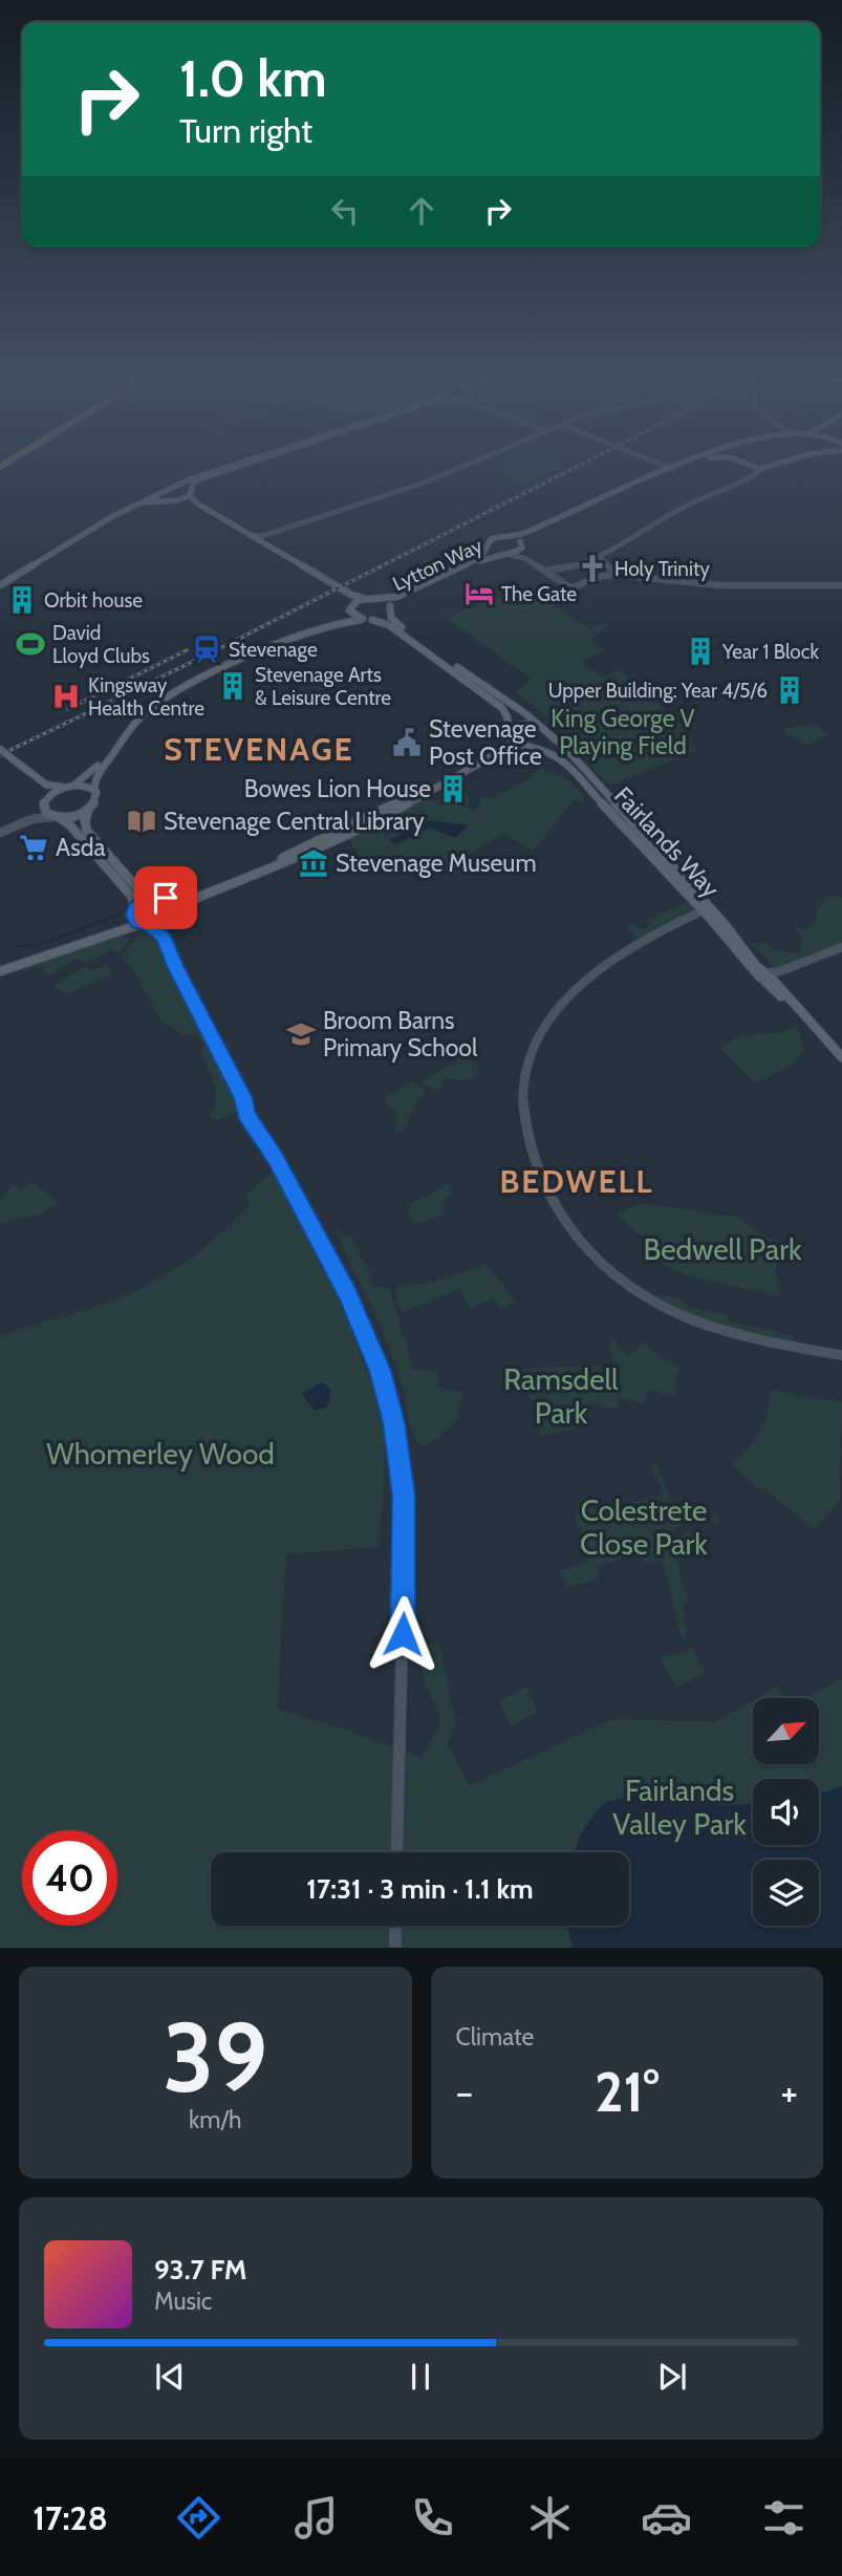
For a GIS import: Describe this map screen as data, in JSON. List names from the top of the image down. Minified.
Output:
{"streets":{"main road":["Lytton Way","Fairlands Way"]},"crossings":[["Lytton Way","Fairlands Way"]],"districts":["STEVENAGE","BEDWELL"],"parks":["King George V Playing Field","Bedwell Park","Ramsdell Park","Whomerley Wood","Colestrete Close Park","Fairlands Valley Park"],"places":{"church":["Holy Trinity"],"hotel":["The Gate"],"building":["Orbit house","Year 1 Block","Stevenage Arts & Leisure Centre","Upper Building: Year 4/5/6","Bowes Lion House"],"sports":["David Lloyd Clubs"],"station":["Stevenage"],"hospital":["Kingsway Health Centre"],"public building":["Stevenage Post Office"],"library":["Stevenage Central Library"],"supermarket":["Asda"],"museum":["Stevenage Museum"],"school or university":["Broom Barns Primary School"]},"north":"top right","page":{"turn":["1.0 km","Turn right"],"limit":"40","trip":"17:31 · 3 min · 1.1 km","tile":[["39","km/h"],"Climate"],"heat":["−","21°","+"],"song":["93.7 FM","Music"],"tabs":"17:28"}}
